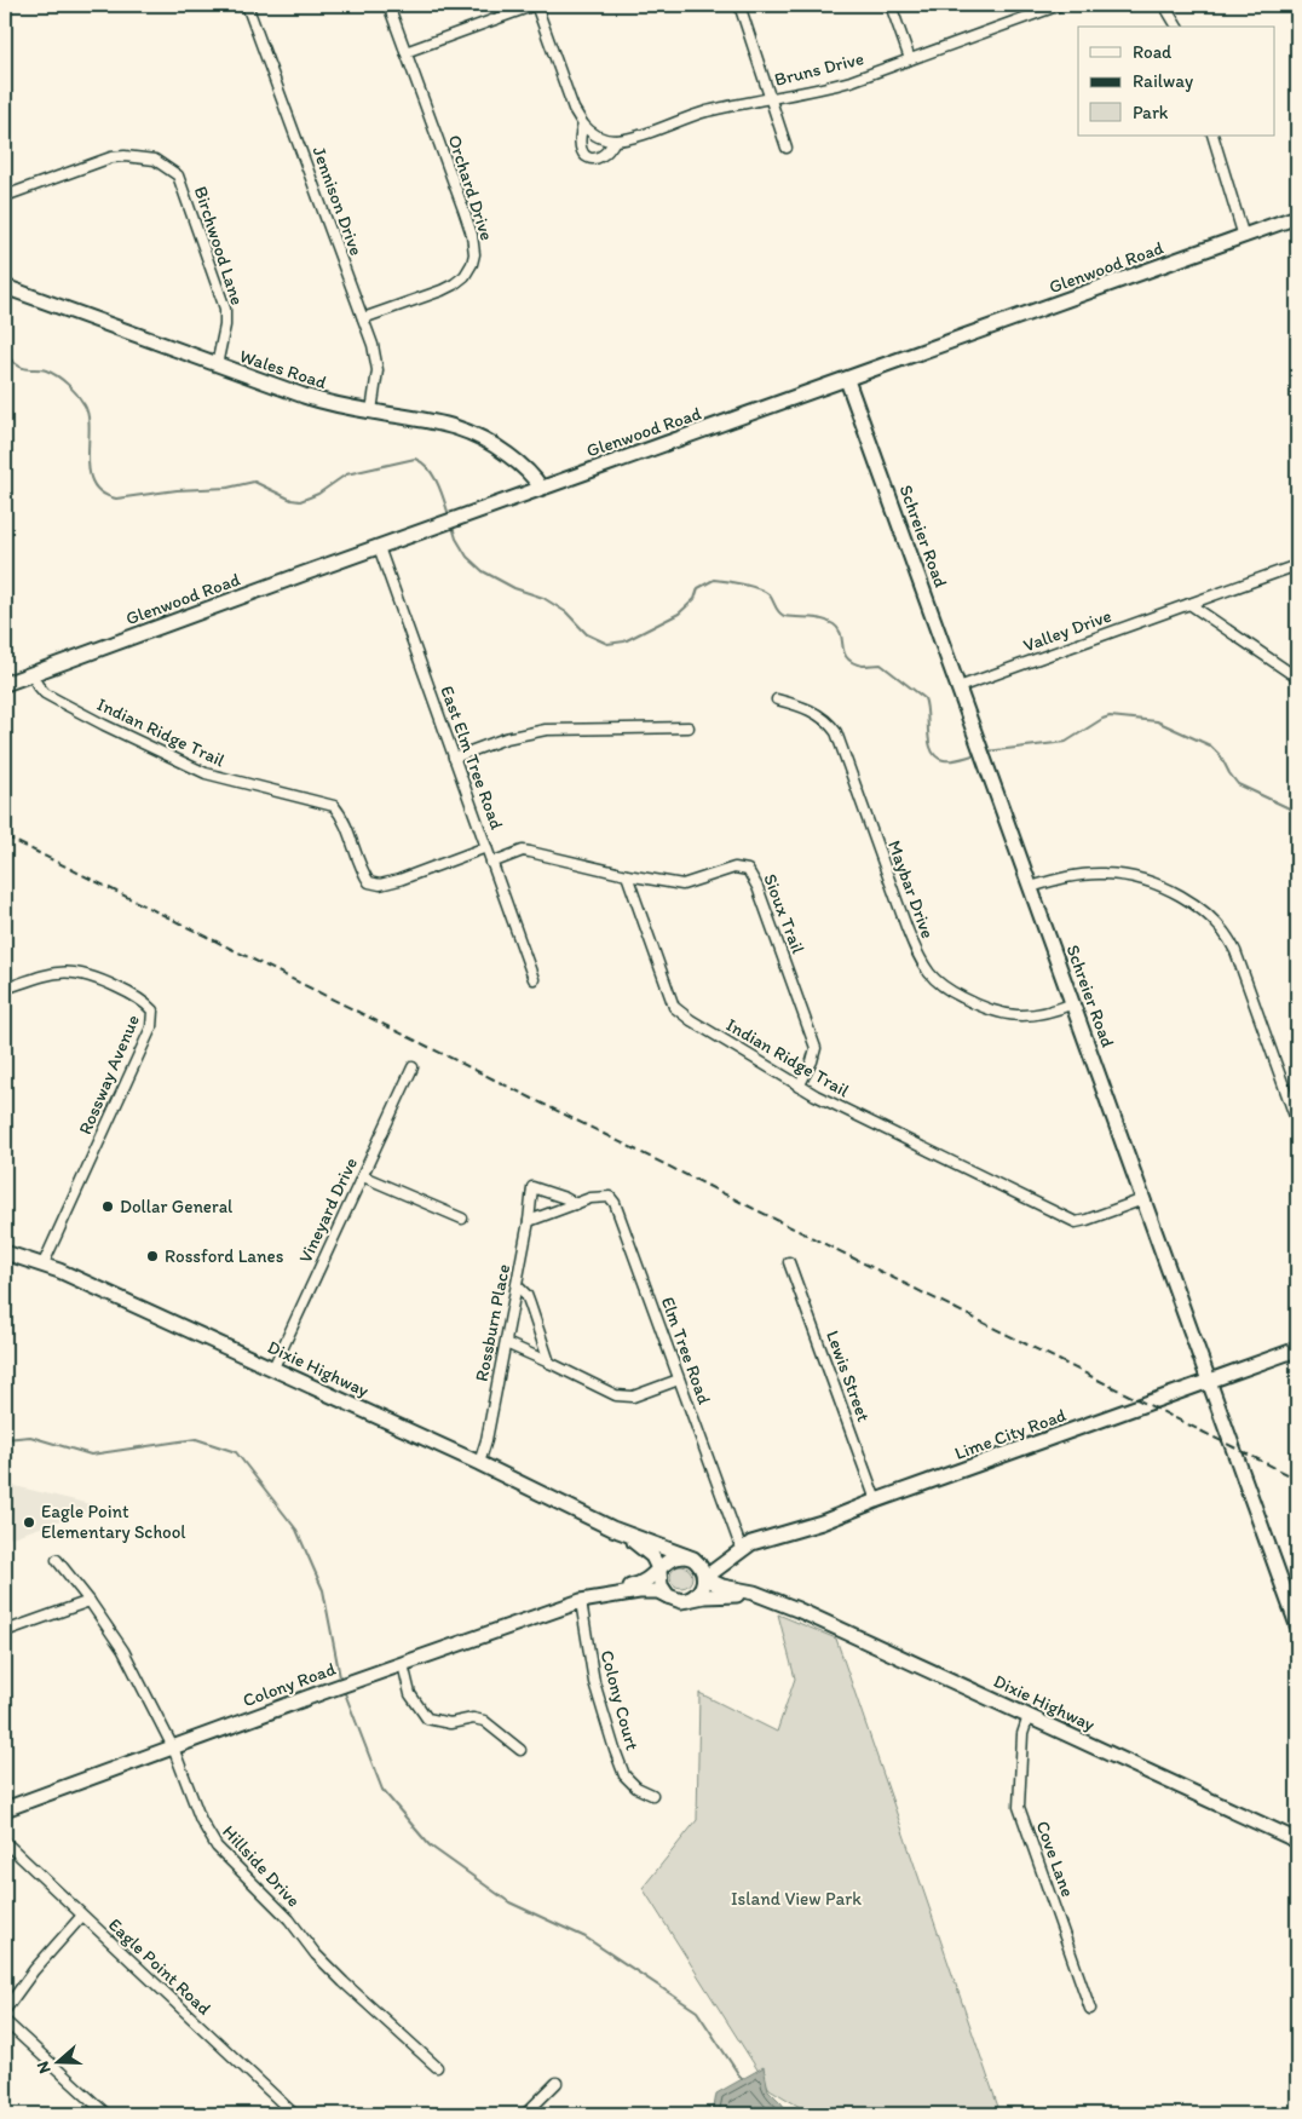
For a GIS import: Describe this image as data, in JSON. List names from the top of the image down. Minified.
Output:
{"streets":{"street":["Bruns Drive","Orchard Drive","Jennison Drive","Birchwood Lane","Glenwood Road","Wales Road","Schreier Road","Valley Drive","Indian Ridge Trail","East Elm Tree Road","Maybar Drive","Sioux Trail","Rossway Avenue","Vineyard Drive","Rossburn Place","Elm Tree Road","Dixie Highway","Lewis Street","Lime City Road","Colony Road","Colony Court","Cove Lane","Hillside Drive","Eagle Point Road"]},"crossings":[["Orchard Drive","Jennison Drive"],["Jennison Drive","Wales Road"],["Birchwood Lane","Wales Road"],["Glenwood Road","Wales Road"],["Glenwood Road","Schreier Road"],["Glenwood Road","Indian Ridge Trail"],["Glenwood Road","East Elm Tree Road"],["Schreier Road","Valley Drive"],["Schreier Road","Indian Ridge Trail"],["Schreier Road","Maybar Drive"],["Schreier Road","Lime City Road"],["Indian Ridge Trail","East Elm Tree Road"],["Indian Ridge Trail","Sioux Trail"],["Rossway Avenue","Dixie Highway"],["Vineyard Drive","Dixie Highway"],["Rossburn Place","Elm Tree Road"],["Rossburn Place","Dixie Highway"],["Elm Tree Road","Lime City Road"],["Dixie Highway","Lime City Road"],["Dixie Highway","Colony Road"],["Dixie Highway","Cove Lane"],["Lewis Street","Lime City Road"],["Lime City Road","Colony Road"],["Colony Road","Colony Court"],["Colony Road","Hillside Drive"]],"parks":["Island View Park"],"places":["Dollar General","Rossford Lanes","Eagle Point Elementary School"],"legend":["Road","Railway","Park"],"north":"left"}
